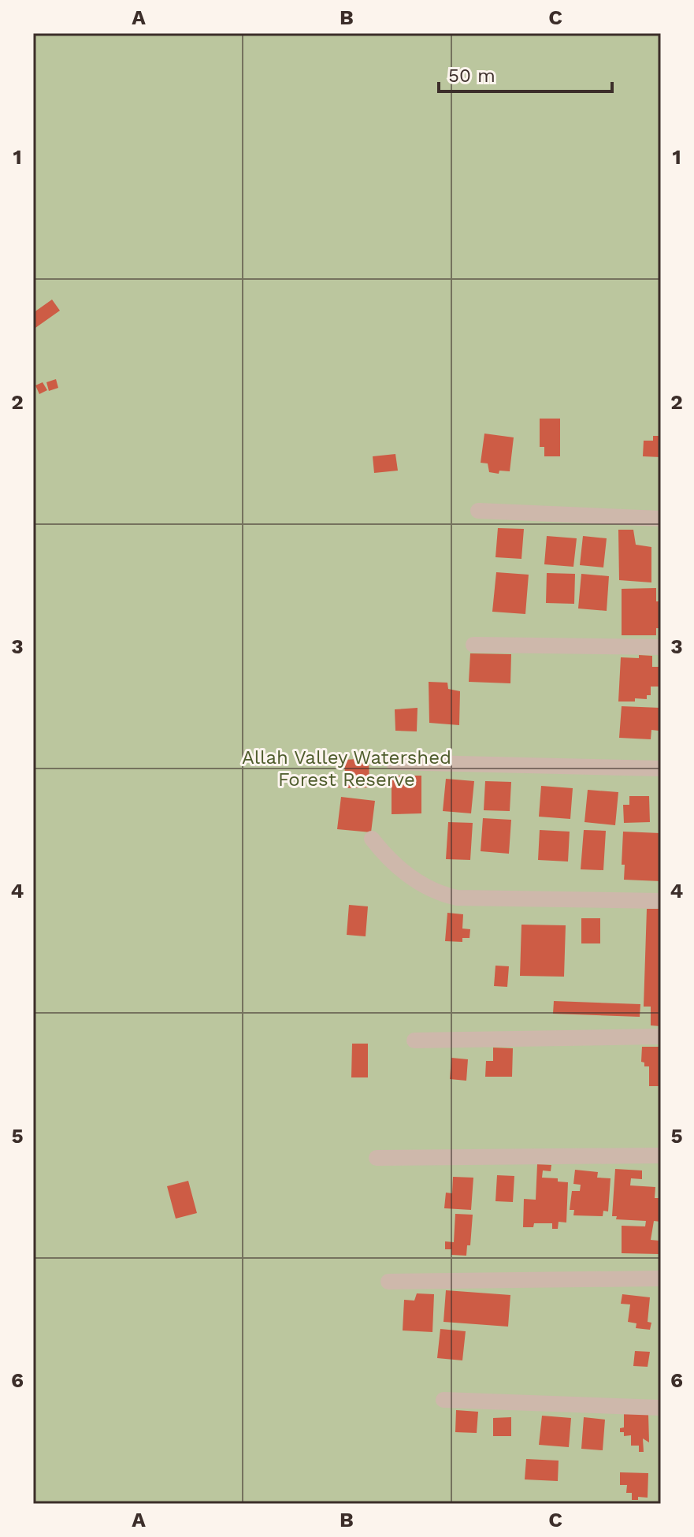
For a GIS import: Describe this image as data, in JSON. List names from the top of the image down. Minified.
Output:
{"parks":["Allah Valley Watershed Forest Reserve"],"scale_bar":"50 m","grid":{"columns":["A","B","C"],"rows":["1","2","3","4","5","6"]}}
